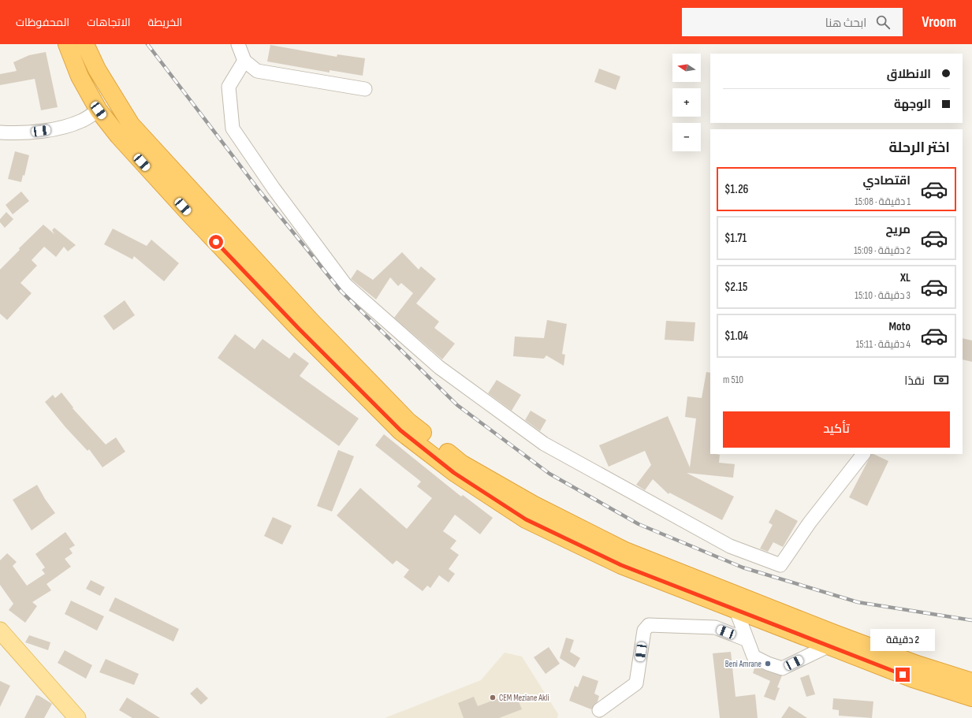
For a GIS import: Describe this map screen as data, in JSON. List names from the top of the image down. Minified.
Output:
{"places":["Beni Amrane","CEM Meziane Akli"],"north":"left","page":{"header":"Vroom","search":"ابحث هنا","nav":["الخريطة","الاتجاهات","المحفوظات"],"map_buttons":["+","−"],"banner":["الانطلاق","الوجهة"],"heading":"اختر الرحلة","list":[{"name":"اقتصادي","note":"1 دقيقة · 15:08","value":"$1.26"},{"name":"مريح","note":"2 دقيقة · 15:09","value":"$1.71"},{"name":"XL","note":"3 دقيقة · 15:10","value":"$2.15"},{"name":"Moto","note":"4 دقيقة · 15:11","value":"$1.04"}],"pay":["نقدًا","510 m"],"buttons":"تأكيد","bubble":"2 دقيقة"}}
